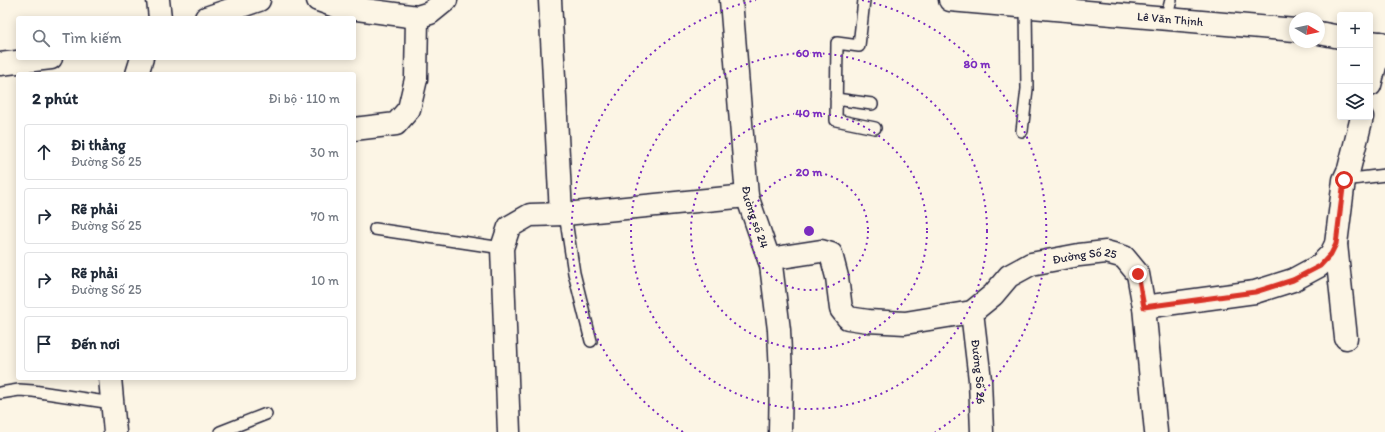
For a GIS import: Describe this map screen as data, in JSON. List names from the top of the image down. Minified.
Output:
{"streets":{"street":["Lê Văn Thịnh","Đường số 24","Đường Số 25","Đường Số 26"]},"crossings":[["Đường số 24","Đường Số 25"],["Đường Số 25","Đường Số 26"]],"north":"right","page":{"map_buttons":["+","−"],"search":"Tìm kiếm","heading":["2 phút","Đi bộ · 110 m"],"list":[["Đi thẳng","Đường Số 25","30 m"],["Rẽ phải","Đường Số 25","70 m"],["Rẽ phải","Đường Số 25","10 m"],"Đến nơi"]},"rings":["60 m","80 m","40 m","20 m"]}
